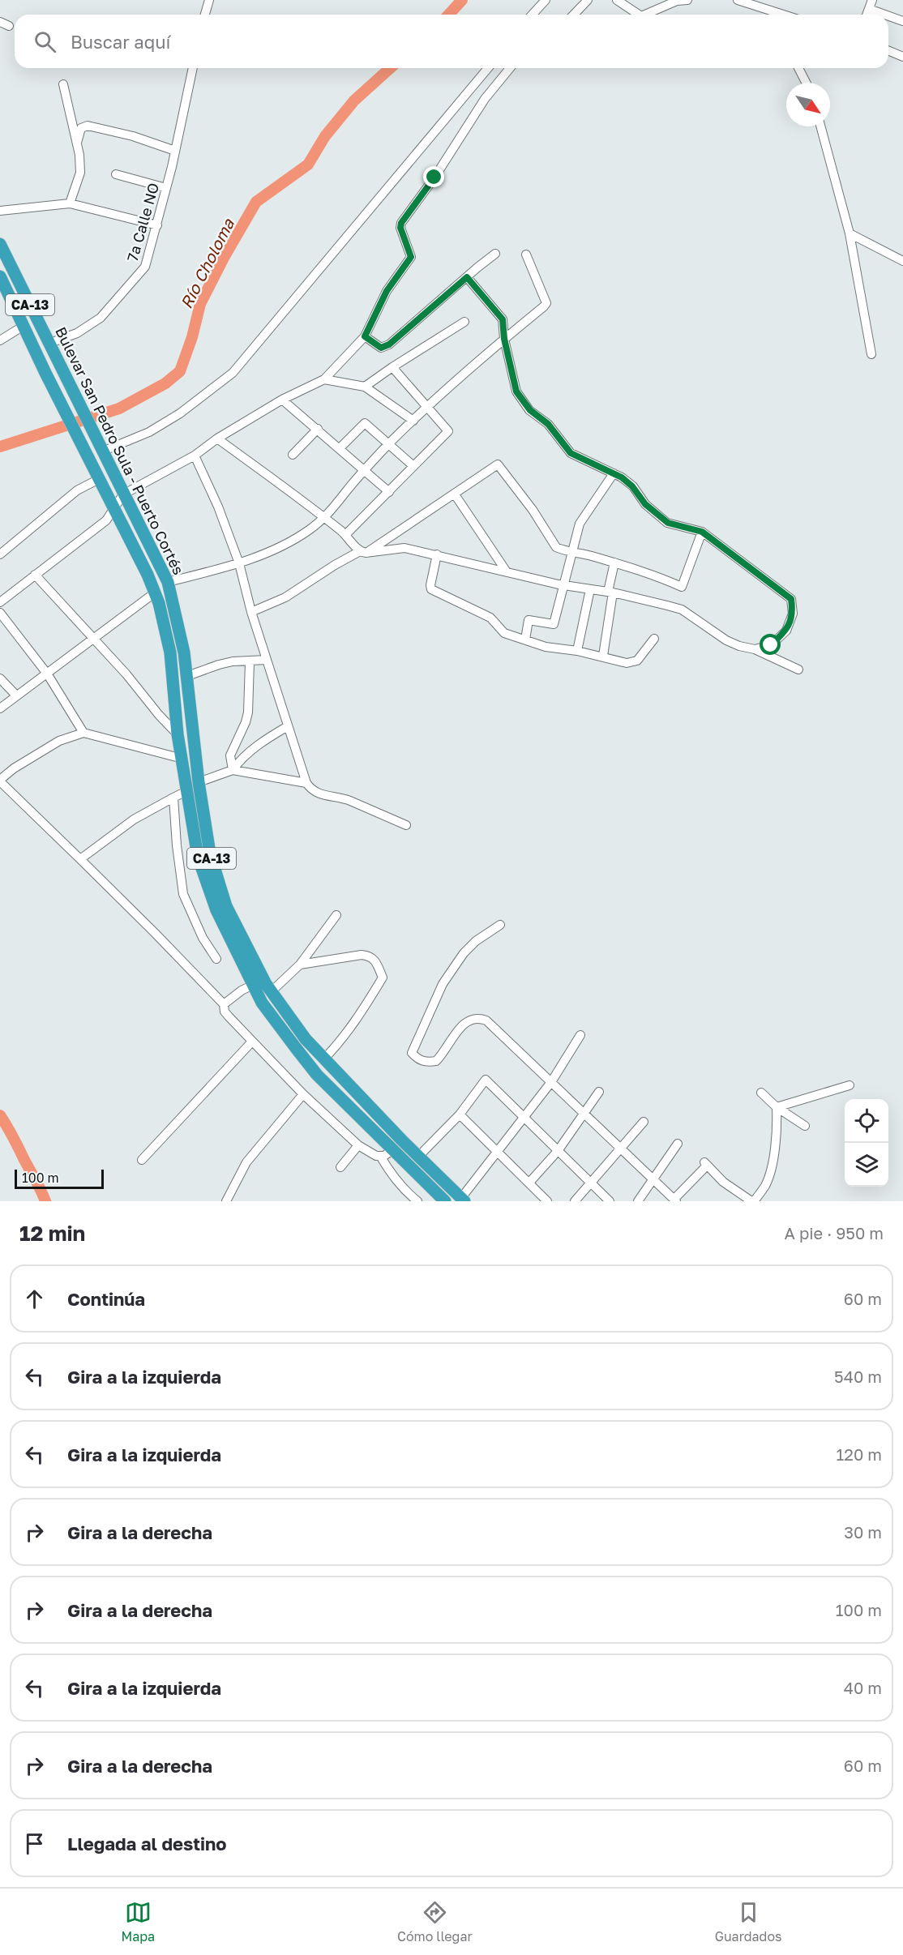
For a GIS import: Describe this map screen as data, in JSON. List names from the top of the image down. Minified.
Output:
{"streets":{"highway":["CA-13","Bulevar San Pedro Sula - Puerto Cortés"],"street":["7a Calle NO"]},"crossings":[["7a Calle NO","Bulevar San Pedro Sula - Puerto Cortés"]],"water":["Río Choloma"],"scale_bar":"100 m","north":"bottom right","page":{"search":"Buscar aquí","scale":"100 m","heading":["12 min","A pie · 950 m"],"list":[["Continúa","60 m"],["Gira a la izquierda","540 m"],["Gira a la izquierda","120 m"],["Gira a la derecha","30 m"],["Gira a la derecha","100 m"],["Gira a la izquierda","40 m"],["Gira a la derecha","60 m"],"Llegada al destino"],"nav":["Mapa","Cómo llegar","Guardados"]}}
